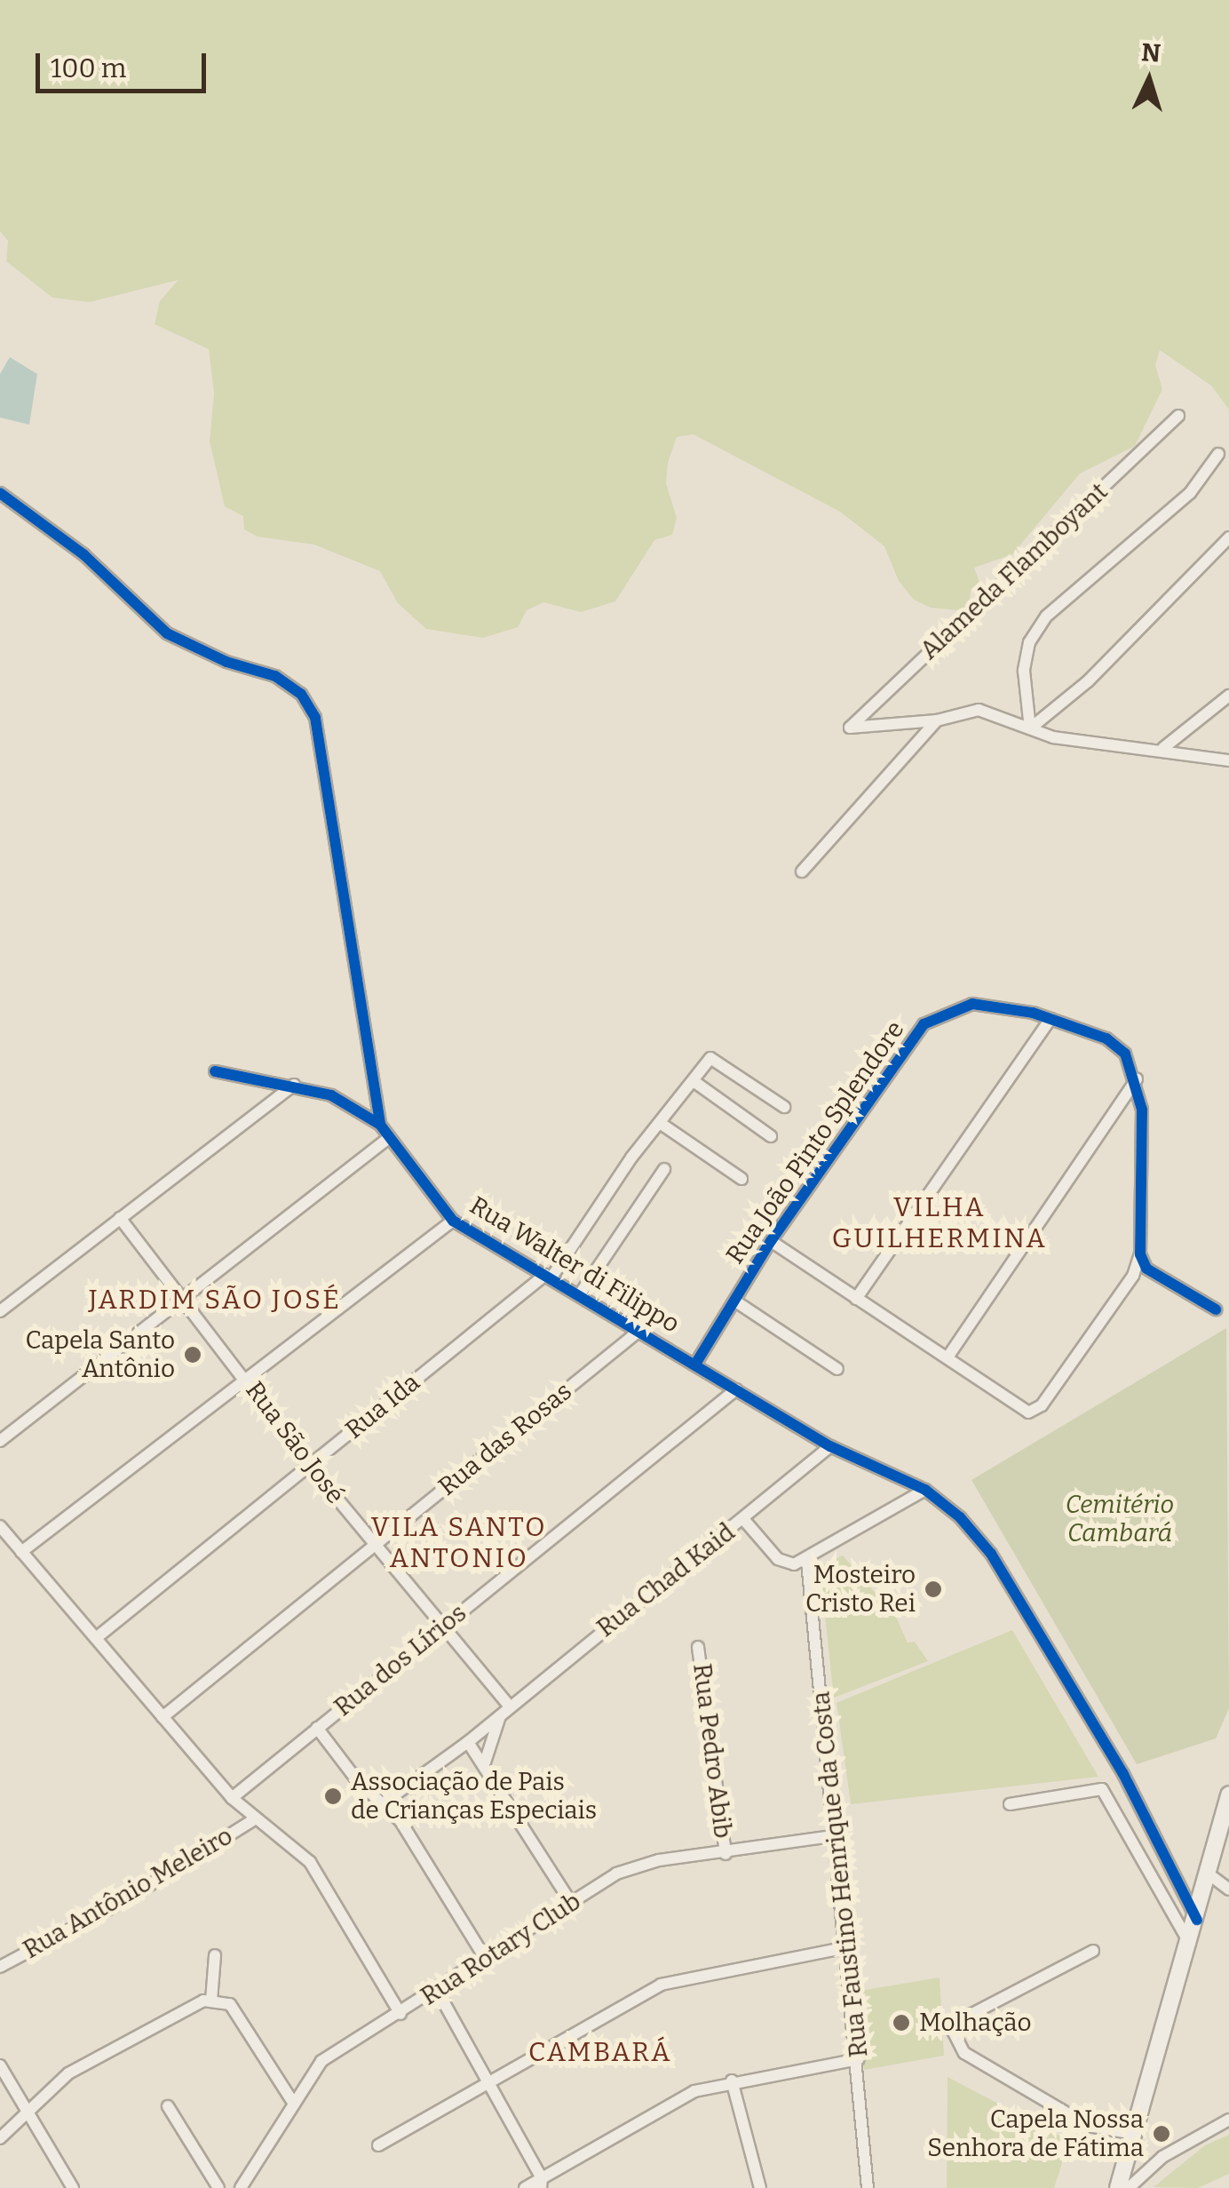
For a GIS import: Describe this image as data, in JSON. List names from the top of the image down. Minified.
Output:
{"streets":{"street":["Alameda Flamboyant","Rua João Pinto Splendore","Rua Walter di Filippo","Rua Ida","Rua das Rosas","Rua São José","Rua Chad Kaid","Rua dos Lírios","Rua Pedro Abib","Rua Faustino Henrique da Costa","Rua Antônio Meleiro","Rua Rotary Club"]},"crossings":[["Rua João Pinto Splendore","Rua Walter di Filippo"],["Rua Walter di Filippo","Rua Ida"],["Rua Walter di Filippo","Rua das Rosas"],["Rua Walter di Filippo","Rua Chad Kaid"],["Rua Walter di Filippo","Rua dos Lírios"],["Rua Ida","Rua São José"],["Rua das Rosas","Rua São José"],["Rua São José","Rua Chad Kaid"],["Rua São José","Rua dos Lírios"],["Rua Pedro Abib","Rua Rotary Club"],["Rua Faustino Henrique da Costa","Rua Rotary Club"]],"districts":["VILHA GUILHERMINA","JARDIM SÃO JOSÉ","VILA SANTO ANTONIO","CAMBARÁ"],"parks":["Cemitério Cambará"],"places":["Capela Santo Antônio","Mosteiro Cristo Rei","Associação de Pais de Crianças Especiais","Molhação","Capela Nossa Senhora de Fátima"],"scale_bar":"100 m","north":"top"}
